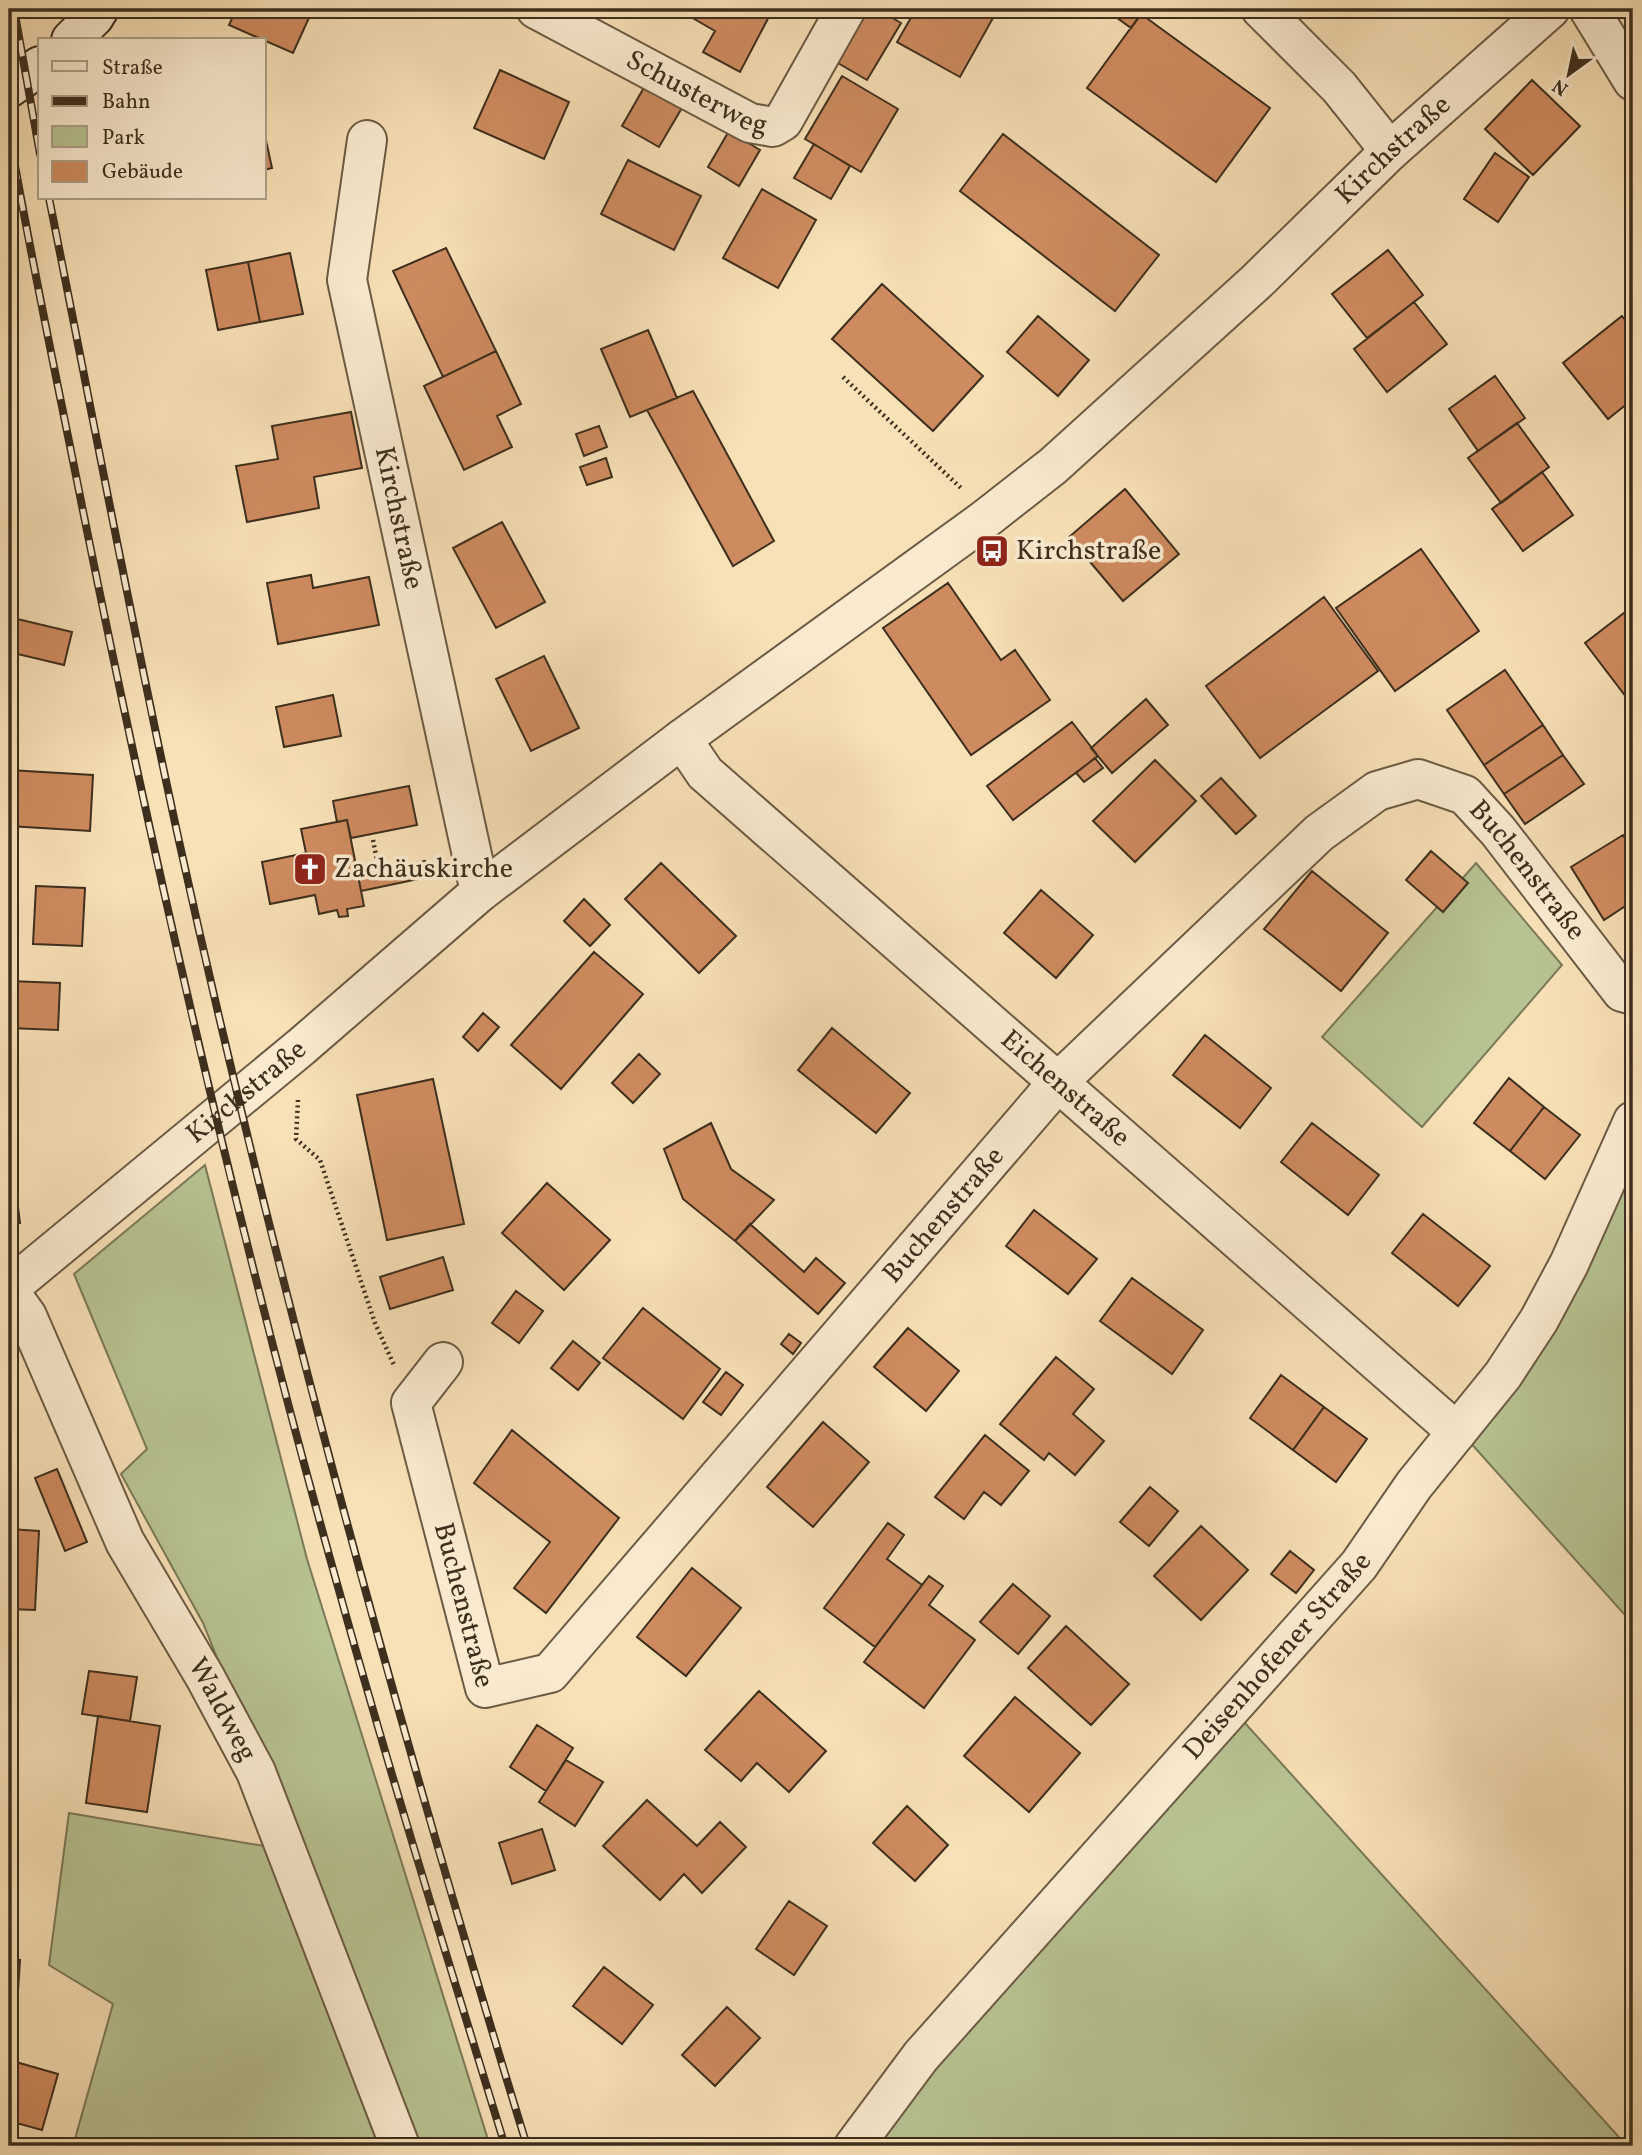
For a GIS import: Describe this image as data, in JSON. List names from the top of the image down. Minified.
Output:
{"streets":{"street":["Schusterweg","Kirchstraße","Buchenstraße","Eichenstraße","Deisenhofener Straße","Waldweg"]},"crossings":[["Kirchstraße","Eichenstraße"],["Kirchstraße","Waldweg"],["Buchenstraße","Eichenstraße"],["Eichenstraße","Deisenhofener Straße"]],"places":{"bus stop":["Kirchstraße"],"church":["Zachäuskirche"]},"legend":["Straße","Bahn","Park","Gebäude"],"north":"bottom left"}
